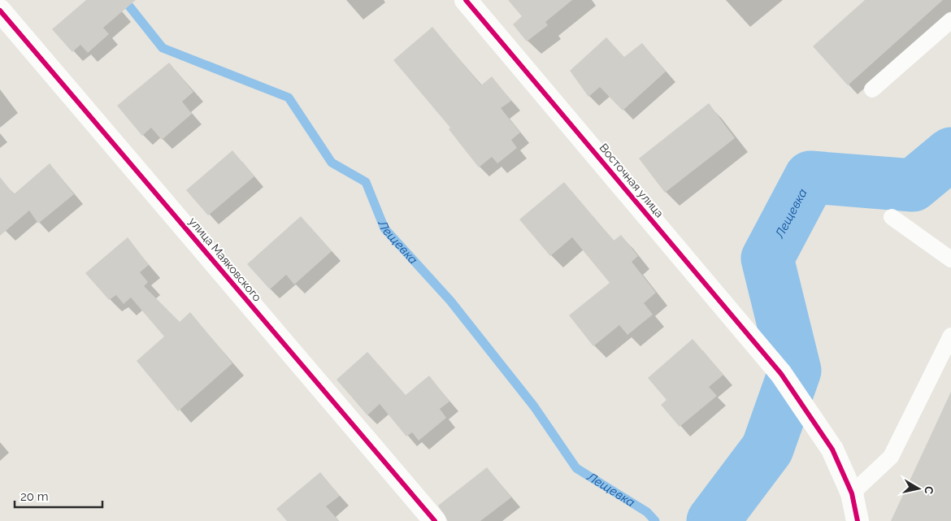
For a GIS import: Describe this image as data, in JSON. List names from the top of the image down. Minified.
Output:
{"streets":{"street":["Восточная улица","улица Маяковского"]},"water":["Лещевка"],"scale_bar":"20 m","north":"right"}
